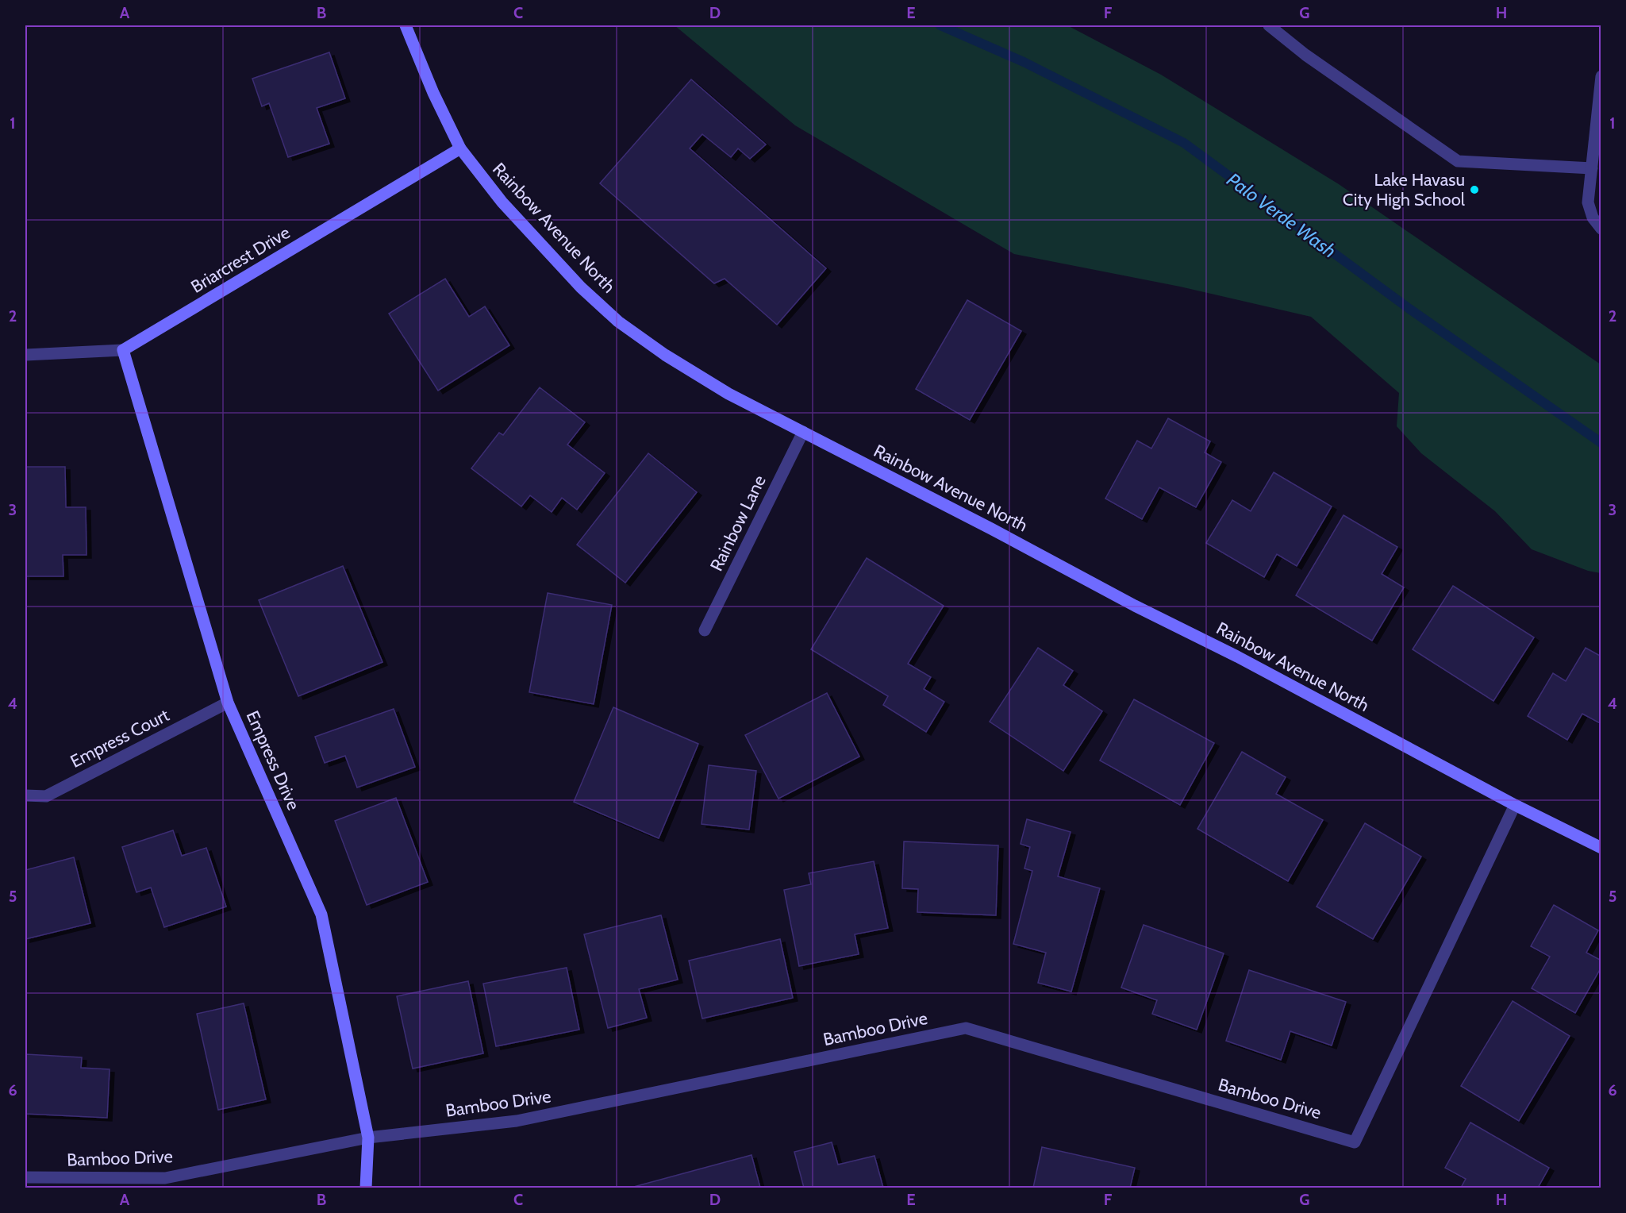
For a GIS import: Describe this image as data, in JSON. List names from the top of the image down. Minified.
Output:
{"streets":{"street":["Rainbow Avenue North","Briarcrest Drive","Rainbow Lane","Empress Court","Empress Drive","Bamboo Drive"]},"crossings":[["Rainbow Avenue North","Briarcrest Drive"],["Rainbow Avenue North","Rainbow Lane"],["Rainbow Avenue North","Bamboo Drive"],["Briarcrest Drive","Empress Drive"],["Empress Court","Empress Drive"],["Empress Drive","Bamboo Drive"]],"water":["Palo Verde Wash"],"places":["Lake Havasu City High School"],"grid":{"columns":["A","B","C","D","E","F","G","H"],"rows":["1","2","3","4","5","6"]}}
